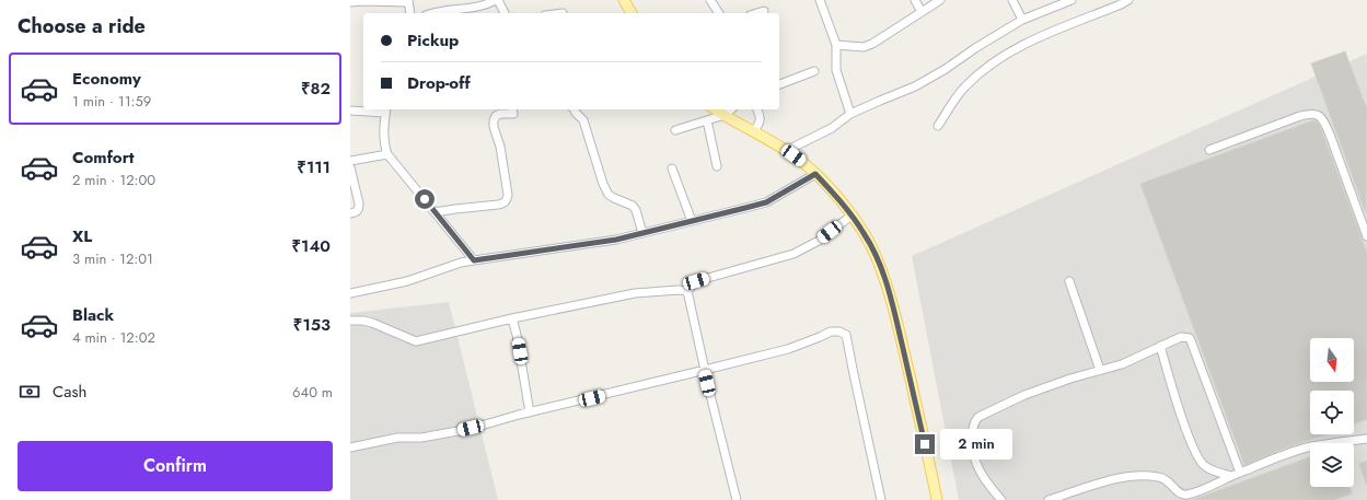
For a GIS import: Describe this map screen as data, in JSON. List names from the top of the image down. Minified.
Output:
{"north":"bottom","page":{"heading":"Choose a ride","banner":["Pickup","Drop-off"],"list":[{"name":"Economy","note":"1 min · 11:59","value":"₹82"},{"name":"Comfort","note":"2 min · 12:00","value":"₹111"},{"name":"XL","note":"3 min · 12:01","value":"₹140"},{"name":"Black","note":"4 min · 12:02","value":"₹153"}],"pay":["Cash","640 m"],"bubble":"2 min","buttons":"Confirm"}}
